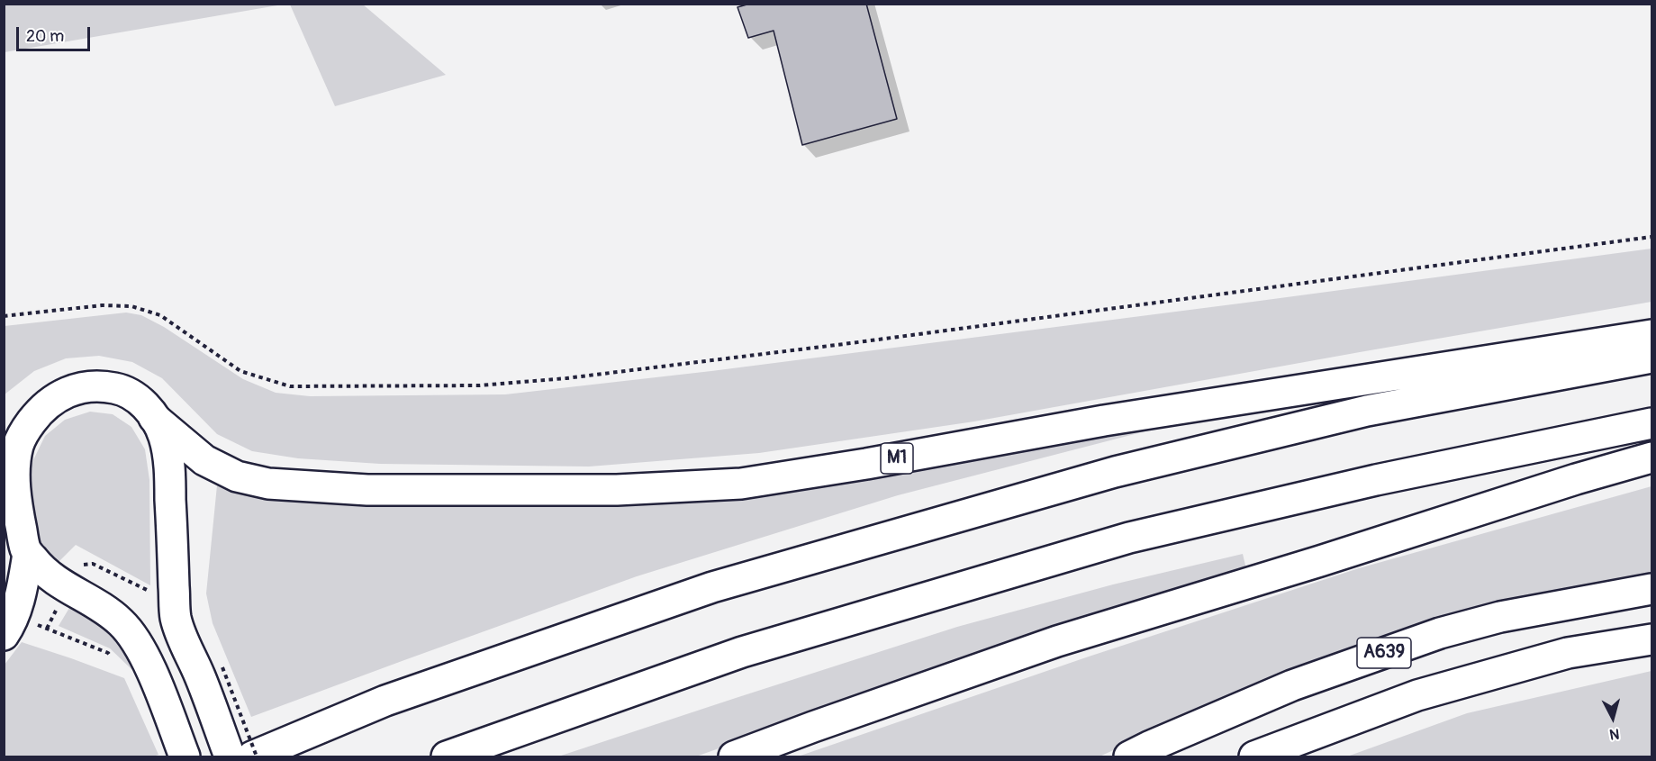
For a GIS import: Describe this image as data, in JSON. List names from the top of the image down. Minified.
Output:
{"streets":{"main road":["M1","A639"]},"scale_bar":"20 m","north":"bottom"}
